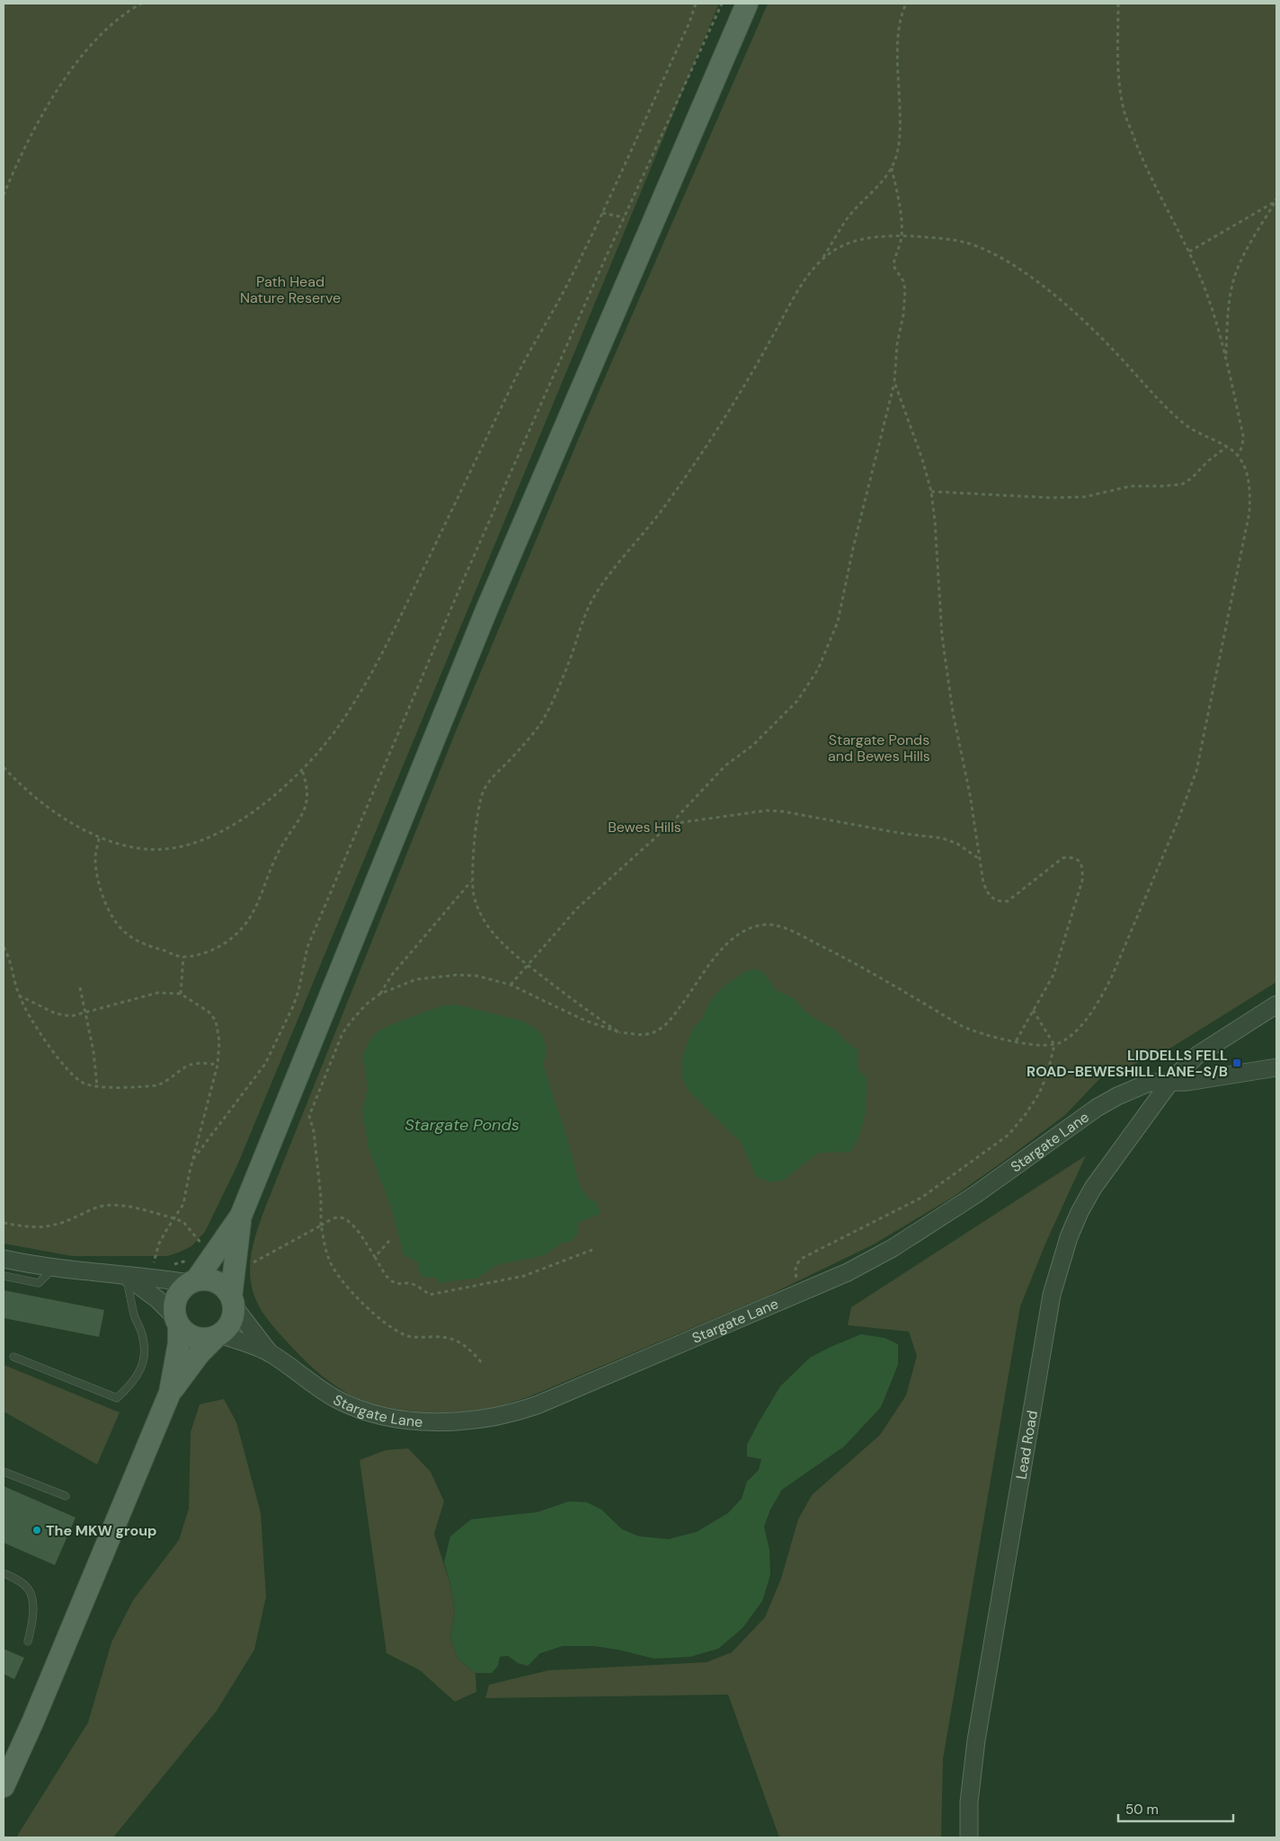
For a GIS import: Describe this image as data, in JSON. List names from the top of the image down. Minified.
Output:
{"streets":{"street":["Stargate Lane","Lead Road"]},"crossings":[["Stargate Lane","Lead Road"]],"water":["Stargate Ponds"],"parks":["Path Head Nature Reserve","Stargate Ponds and Bewes Hills","Bewes Hills"],"places":{"transit":["LIDDELLS FELL ROAD-BEWESHILL LANE-S/B"],"other":["The MKW group"]},"scale_bar":"50 m"}
